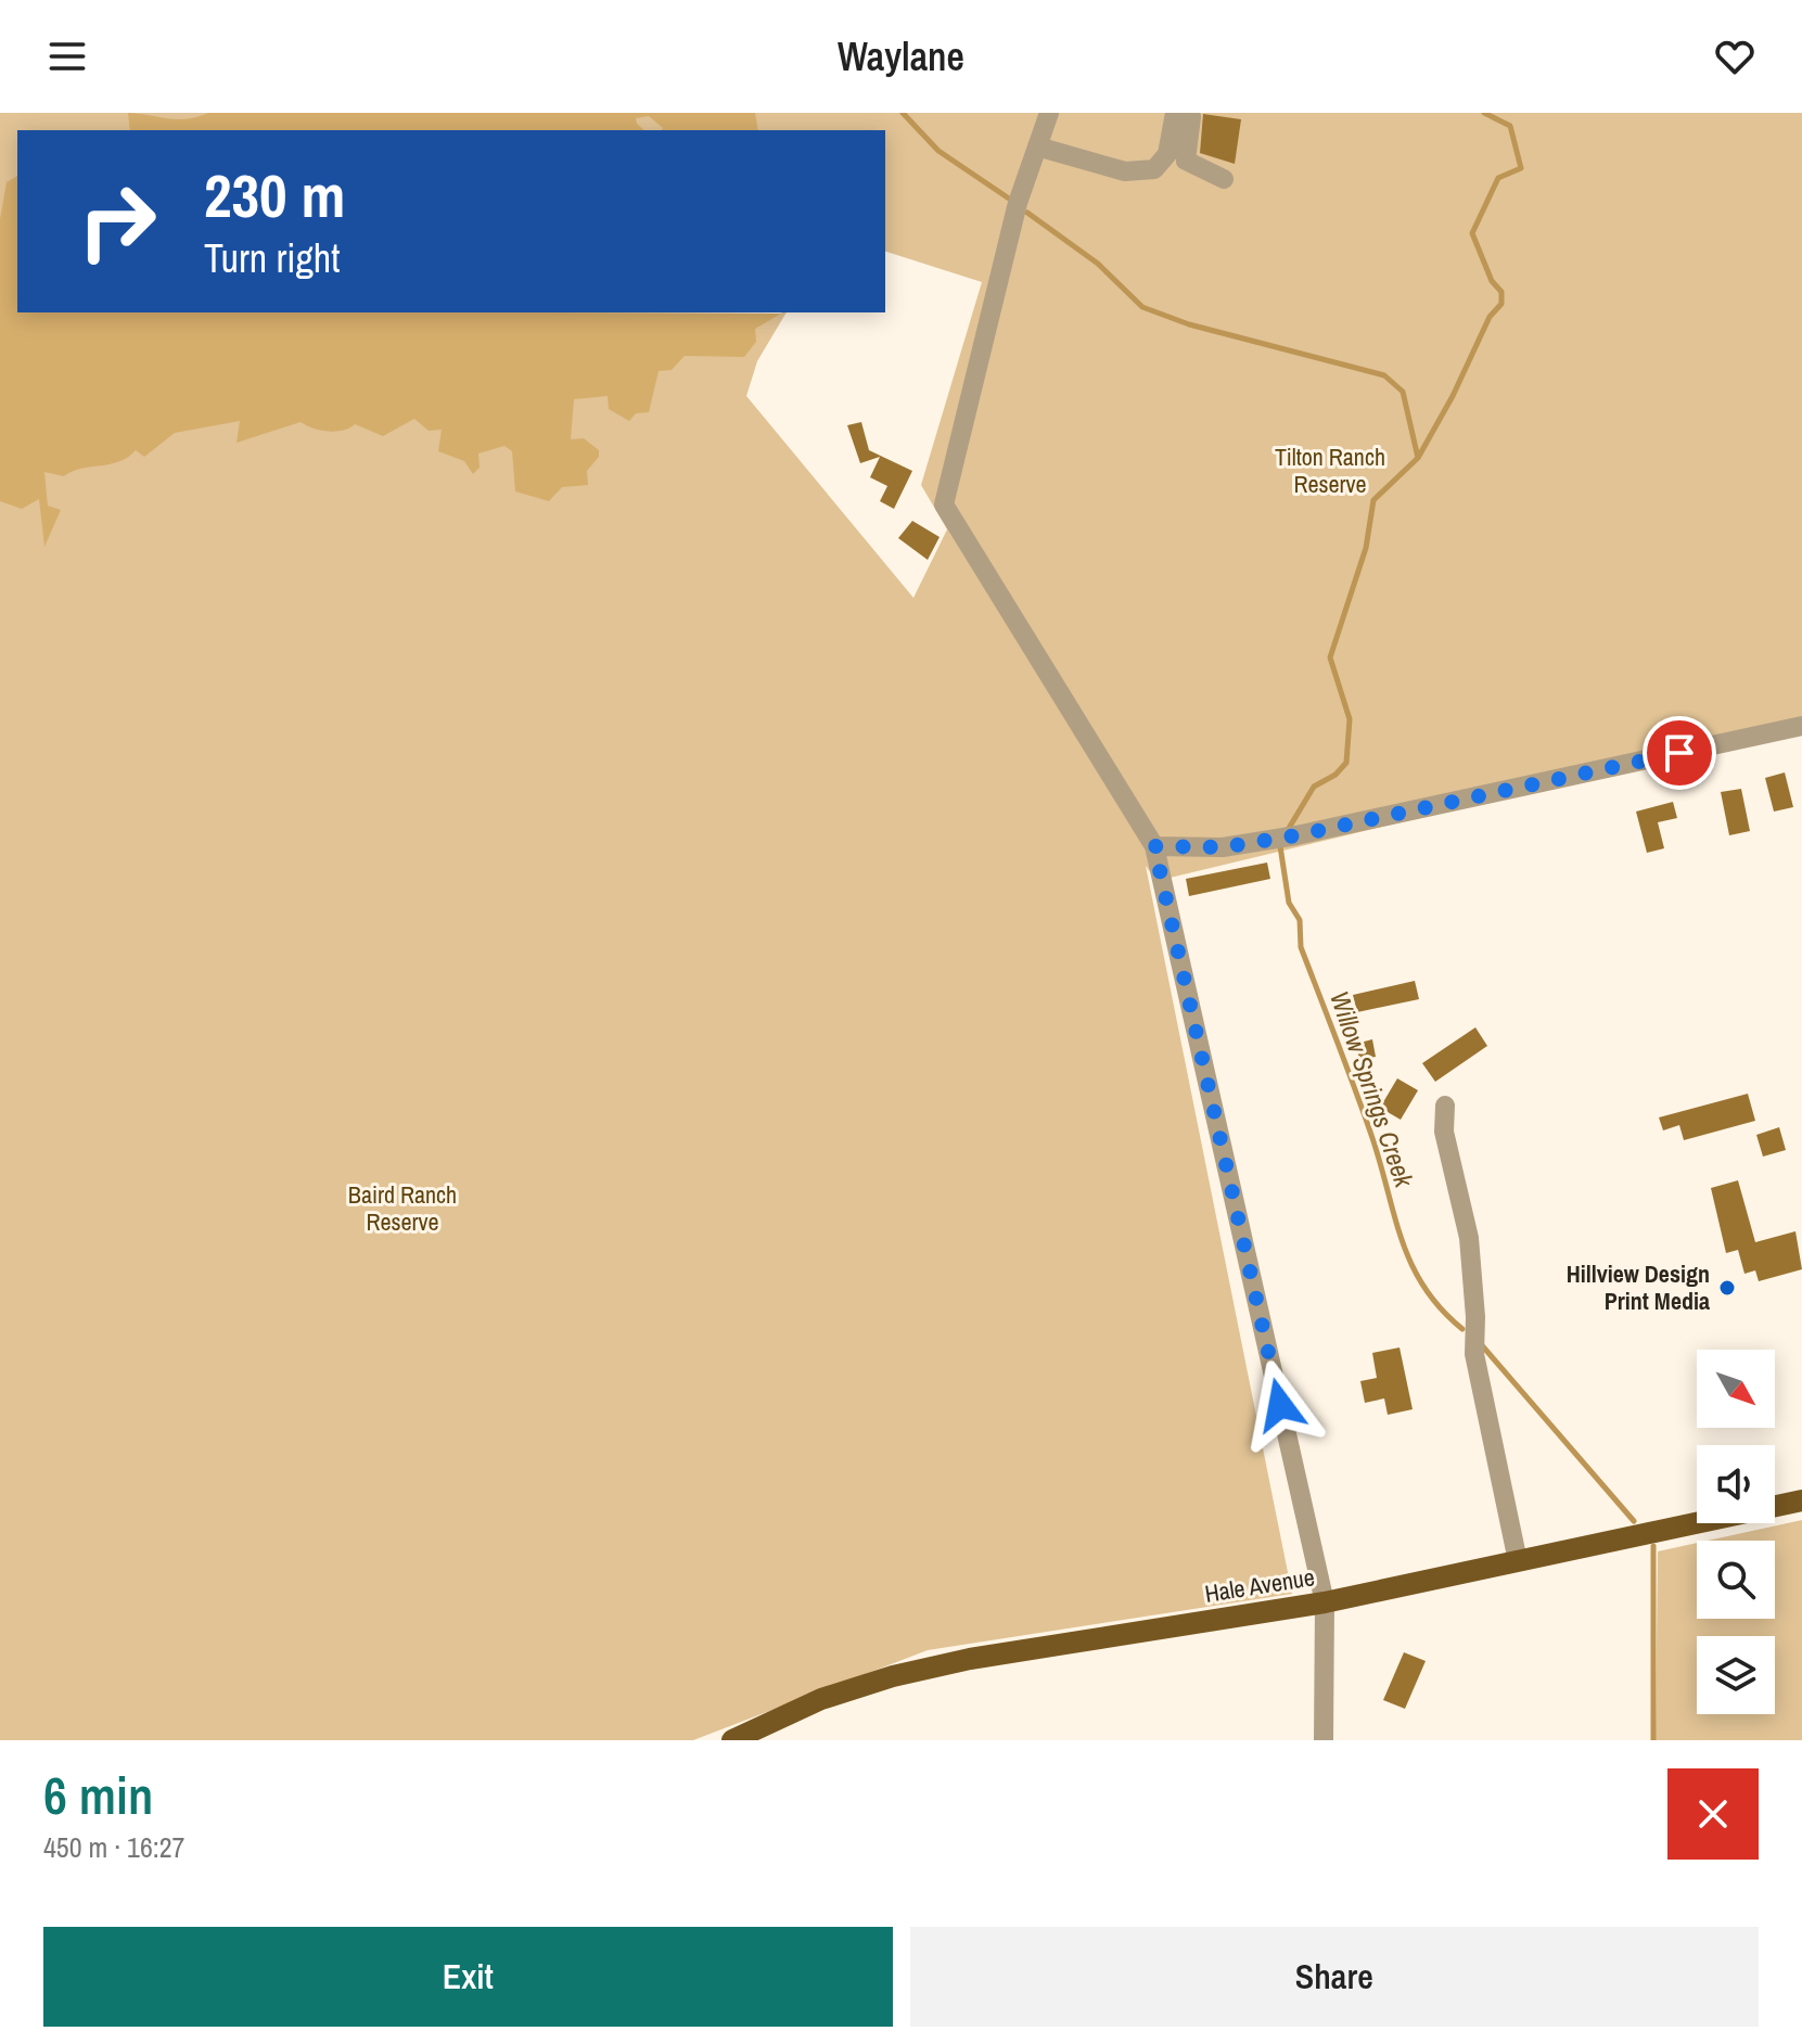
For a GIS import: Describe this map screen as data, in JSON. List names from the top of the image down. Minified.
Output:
{"streets":{"main road":["Hale Avenue"]},"water":["Willow Springs Creek"],"parks":["Tilton Ranch Reserve","Baird Ranch Reserve"],"places":["Hillview Design Print Media"],"north":"bottom right","page":{"header":"Waylane","turn":["230 m","Turn right"],"heading":["6 min","450 m · 16:27"],"buttons":["Exit","Share"]}}
